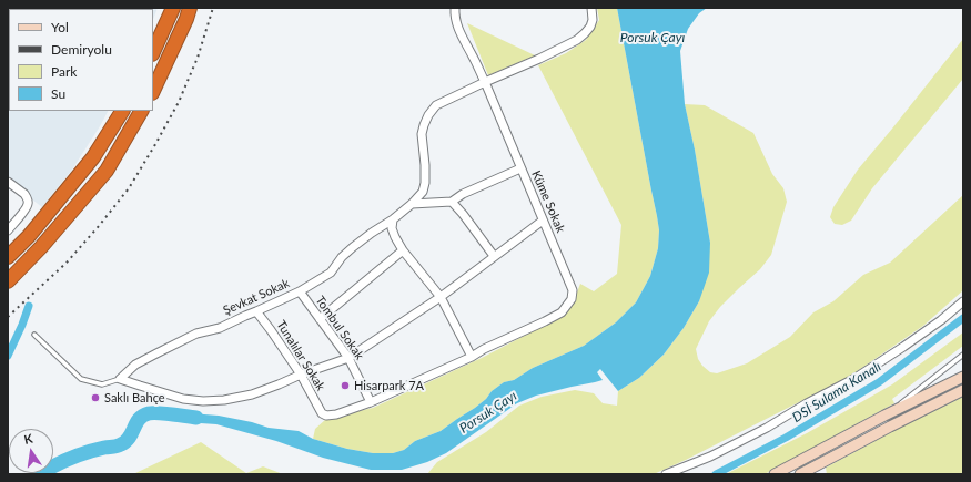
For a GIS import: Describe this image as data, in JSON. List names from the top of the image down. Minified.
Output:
{"streets":{"street":["Küme Sokak","Şevkat Sokak","Tombul Sokak","Tunalılar Sokak"]},"crossings":[["Küme Sokak","Tombul Sokak"],["Küme Sokak","Tunalılar Sokak"],["Şevkat Sokak","Tombul Sokak"],["Şevkat Sokak","Tunalılar Sokak"]],"water":["Porsuk Çayı","DSİ Sulama Kanalı"],"places":["Hisarpark 7A","Saklı Bahçe"],"legend":["Yol","Demiryolu","Park","Su"],"north":"top"}
